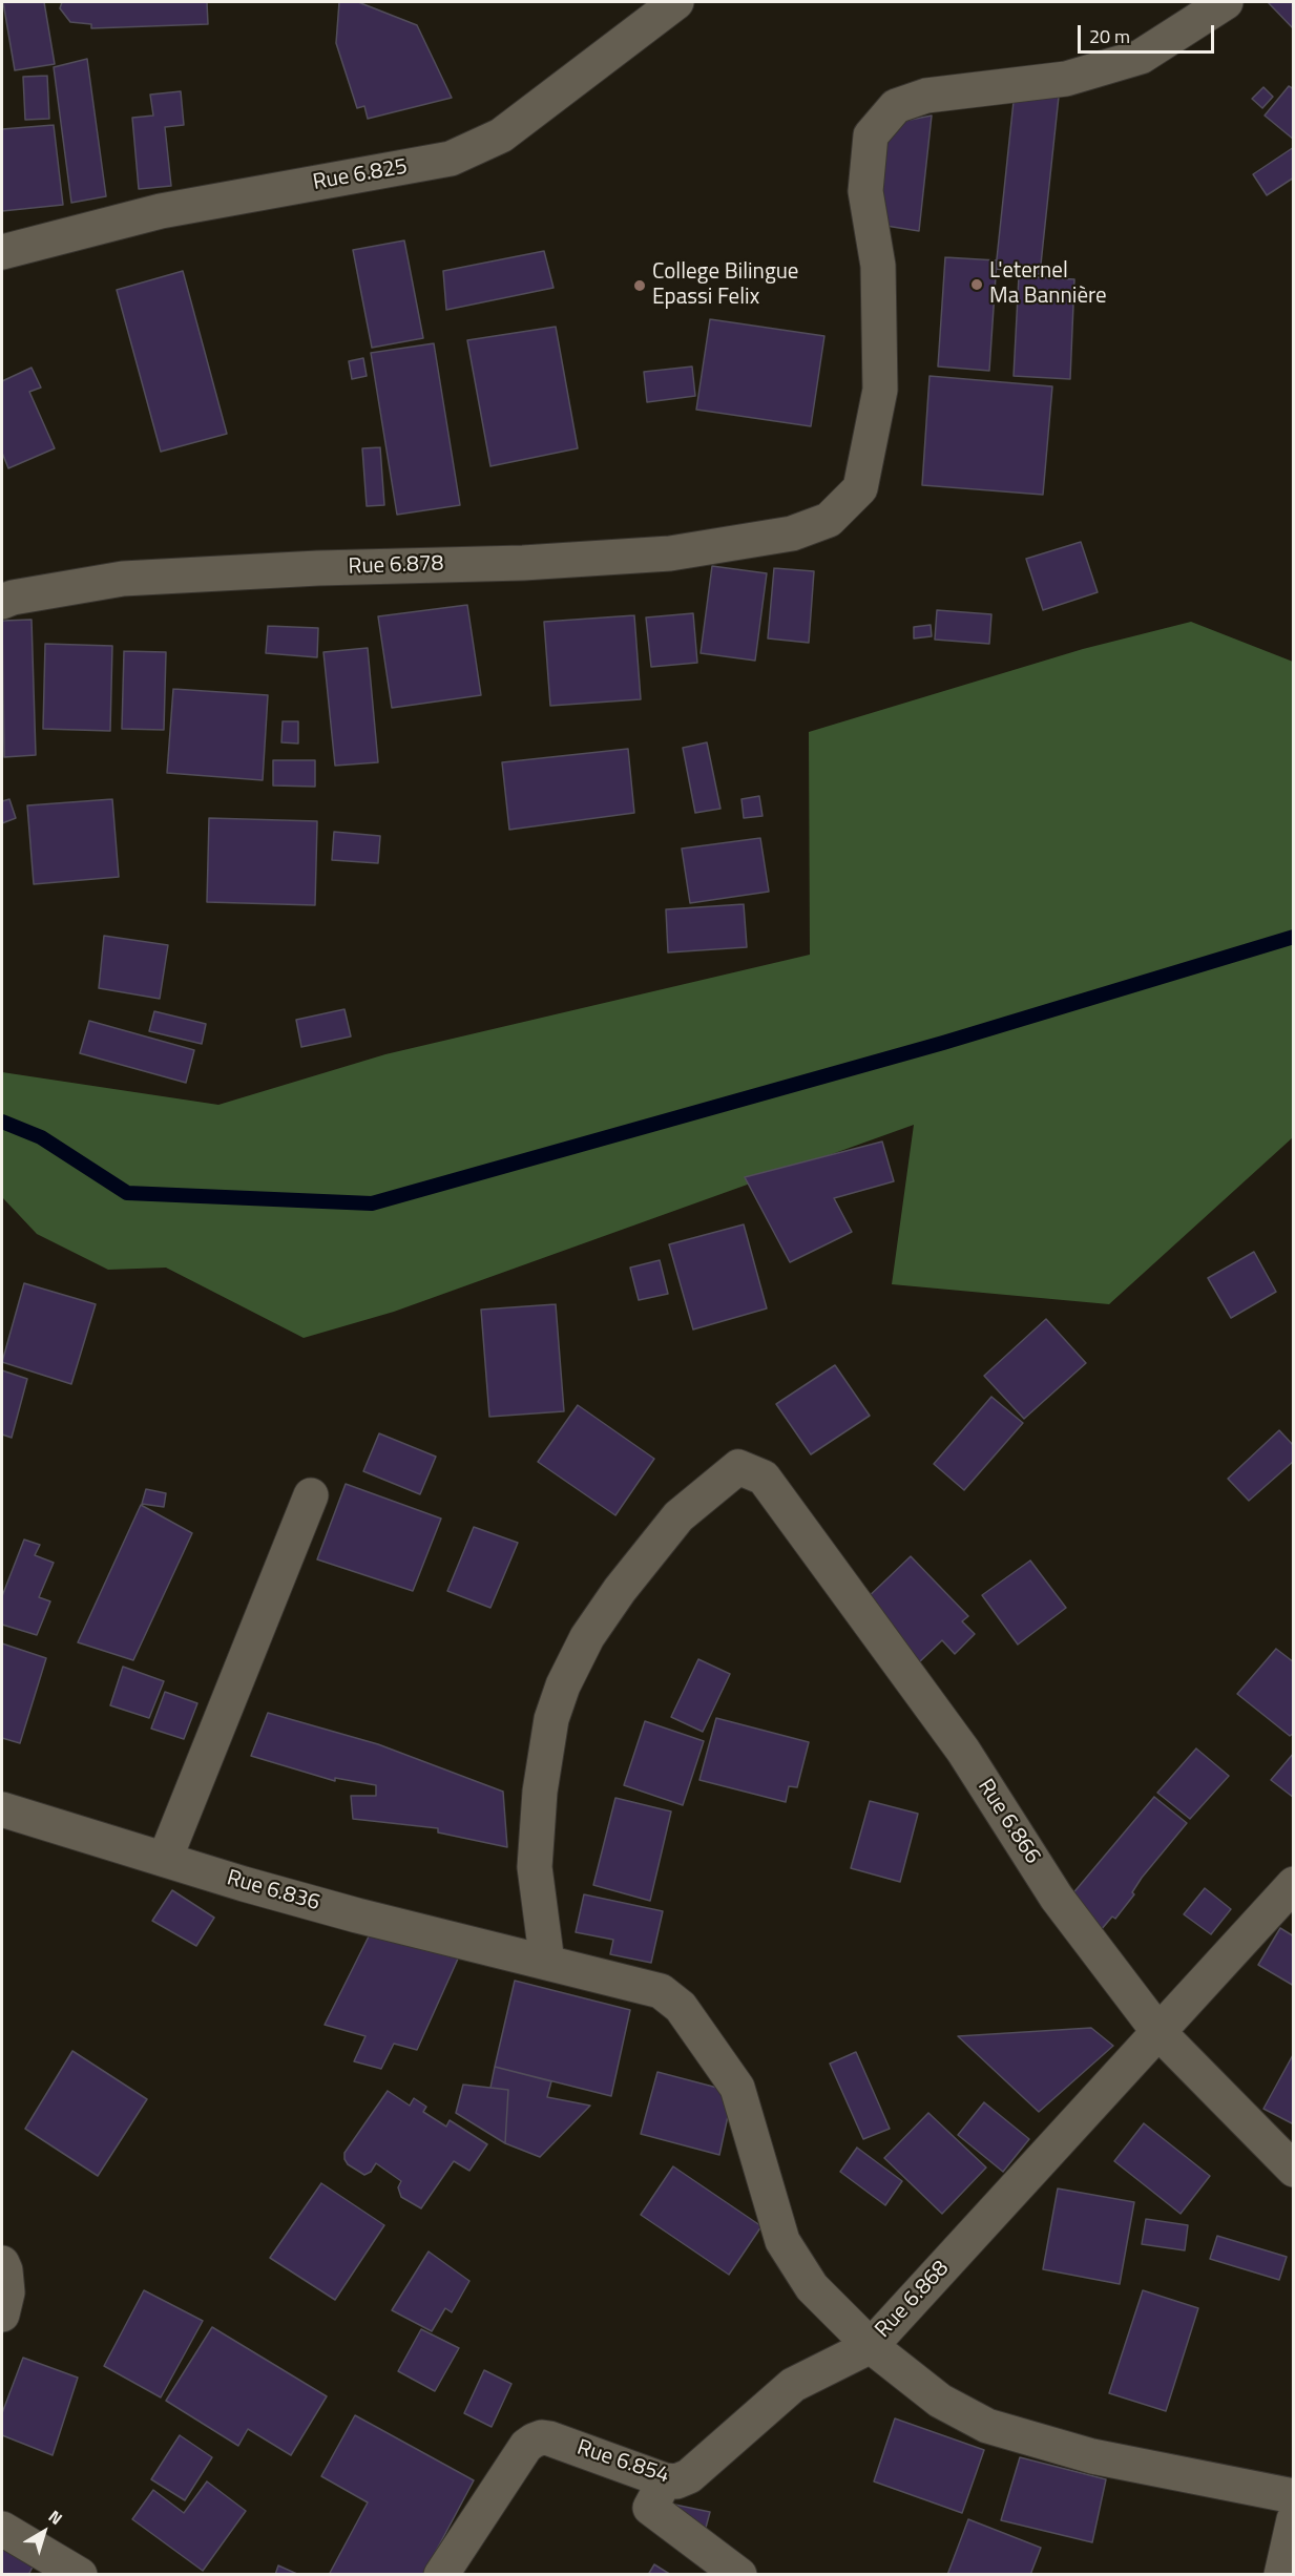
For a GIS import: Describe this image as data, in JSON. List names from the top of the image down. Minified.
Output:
{"streets":{"street":["Rue 6.825","Rue 6.878","Rue 6.866","Rue 6.836","Rue 6.868","Rue 6.854"]},"crossings":[["Rue 6.866","Rue 6.836"],["Rue 6.866","Rue 6.868"],["Rue 6.836","Rue 6.868"],["Rue 6.868","Rue 6.854"]],"places":["L'eternel Ma Bannière","College Bilingue Epassi Felix"],"scale_bar":"20 m","north":"top right"}
